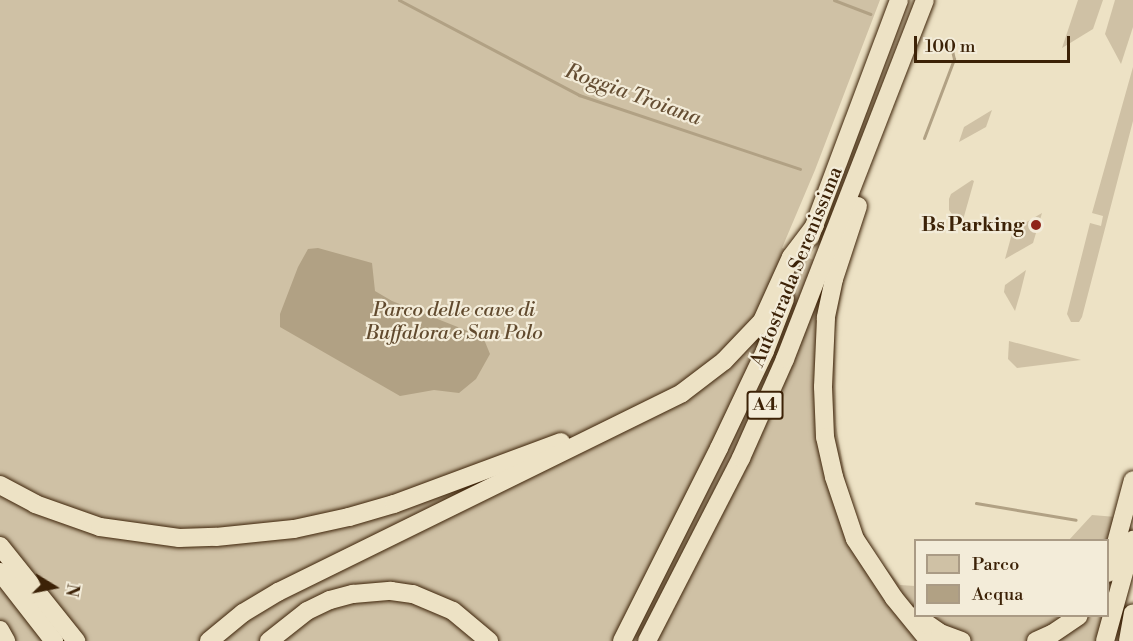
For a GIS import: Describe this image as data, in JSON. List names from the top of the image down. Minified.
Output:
{"streets":{"highway":["Autostrada Serenissima","A4"]},"water":["Roggia Troiana"],"parks":["Parco delle cave di Buffalora e San Polo"],"places":["Bs Parking"],"legend":["Parco","Acqua"],"scale_bar":"100 m","north":"right"}
